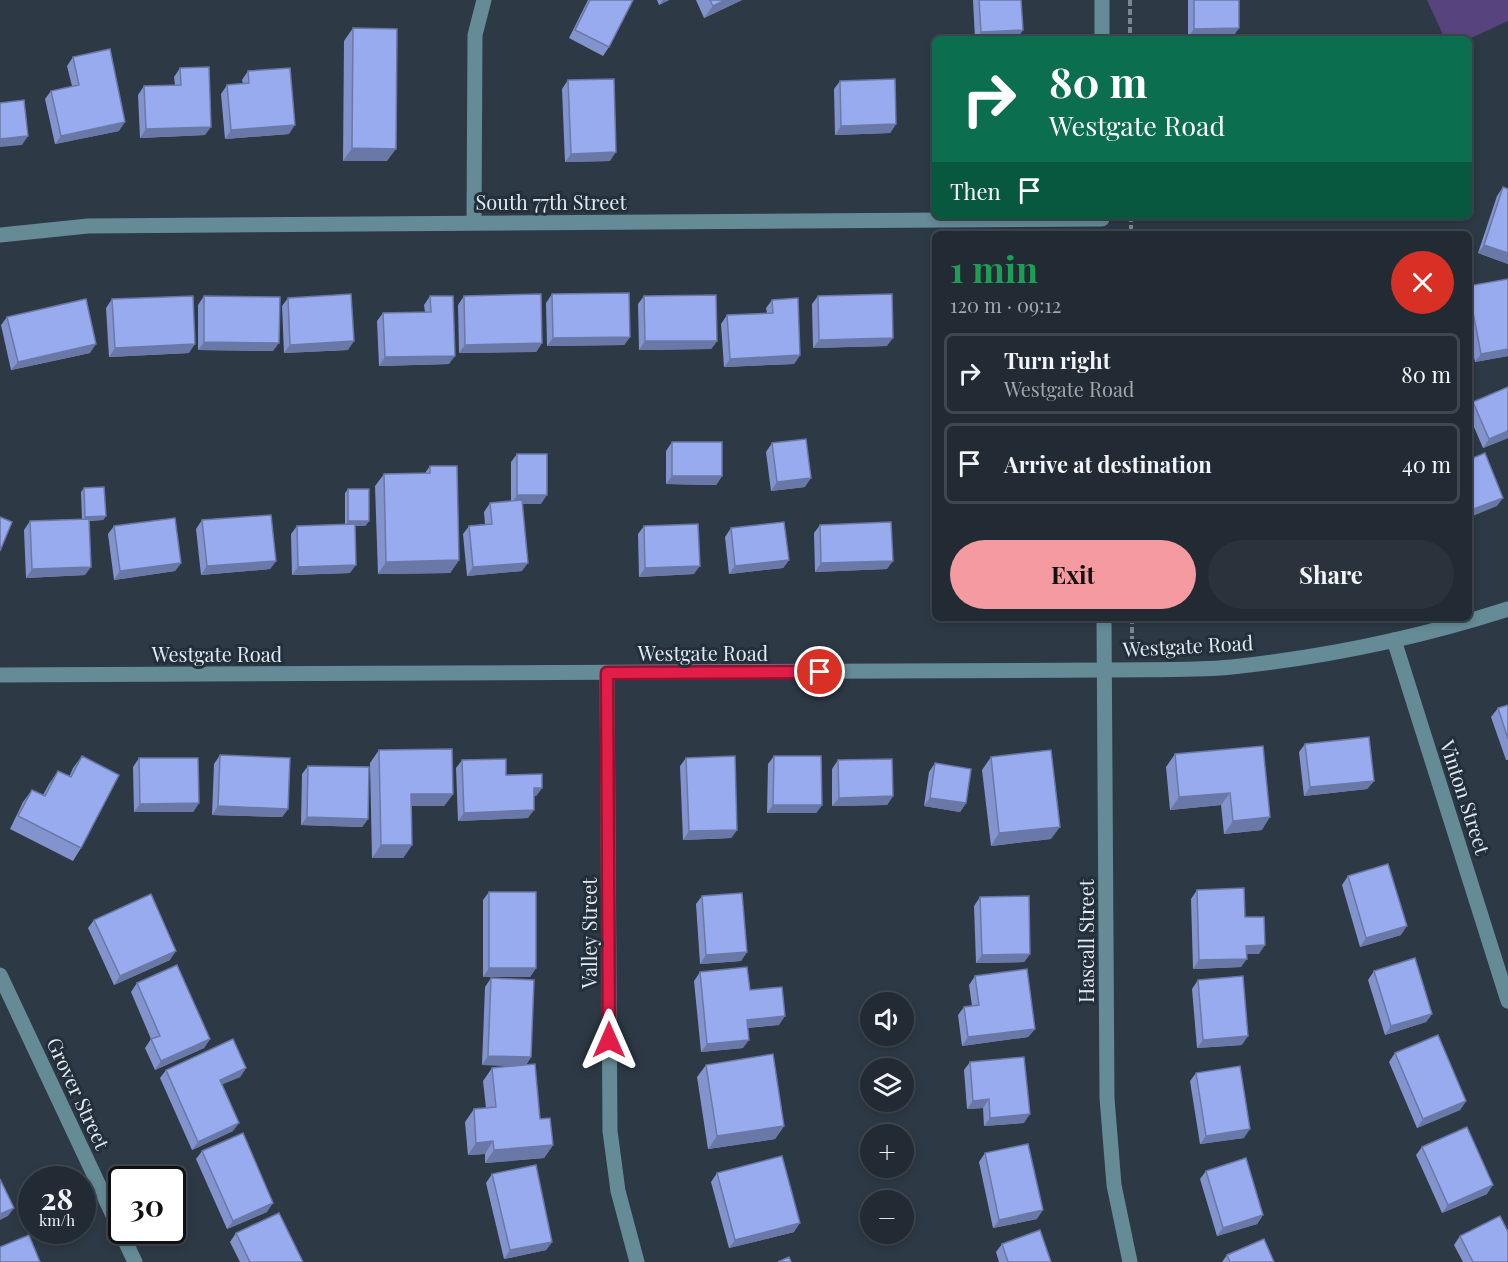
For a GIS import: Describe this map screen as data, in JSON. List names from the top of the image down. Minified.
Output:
{"streets":{"street":["South 77th Street","Westgate Road","Vinton Street","Valley Street","Hascall Street","Grover Street"]},"crossings":[["Westgate Road","Vinton Street"],["Westgate Road","Valley Street"],["Westgate Road","Hascall Street"]],"page":{"turn":["80 m","Westgate Road"],"then":"Then","heading":["1 min","120 m · 09:12"],"list":[{"name":"Turn right","note":"Westgate Road","value":"80 m"},{"name":"Arrive at destination","value":"40 m"}],"buttons":["Exit","Share"],"map_buttons":["+","−"],"speed":"28 km/h","limit":"30"}}
